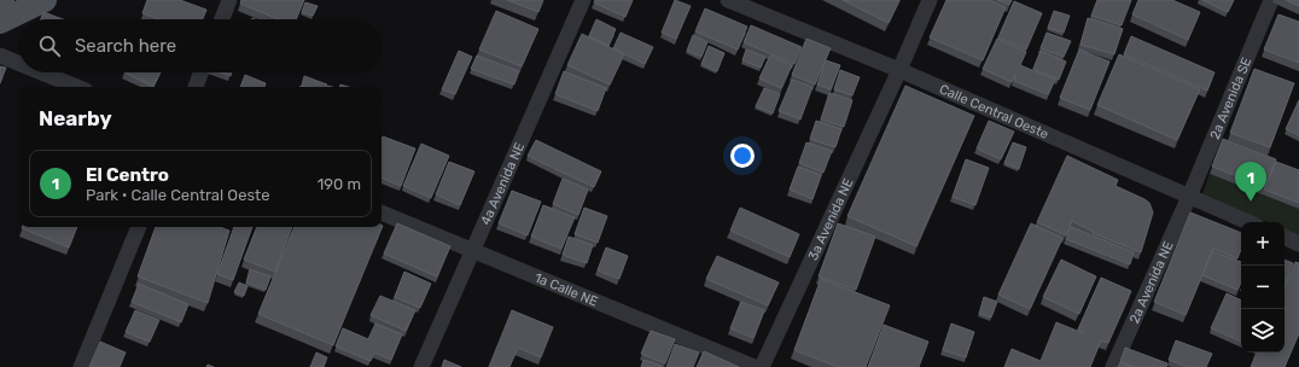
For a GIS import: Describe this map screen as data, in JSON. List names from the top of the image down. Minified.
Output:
{"streets":{"street":["2a Avenida SE","Calle Central Oeste","4a Avenida NE","3a Avenida NE","2a Avenida NE","1a Calle NE"]},"crossings":[["2a Avenida SE","Calle Central Oeste"],["2a Avenida SE","2a Avenida NE"],["Calle Central Oeste","3a Avenida NE"],["Calle Central Oeste","2a Avenida NE"],["4a Avenida NE","1a Calle NE"]],"page":{"search":"Search here","heading":"Nearby","list":[{"mark":"1","name":"El Centro","note":"Park · Calle Central Oeste","value":"190 m"}],"pins":"1","map_buttons":["+","−"]}}
